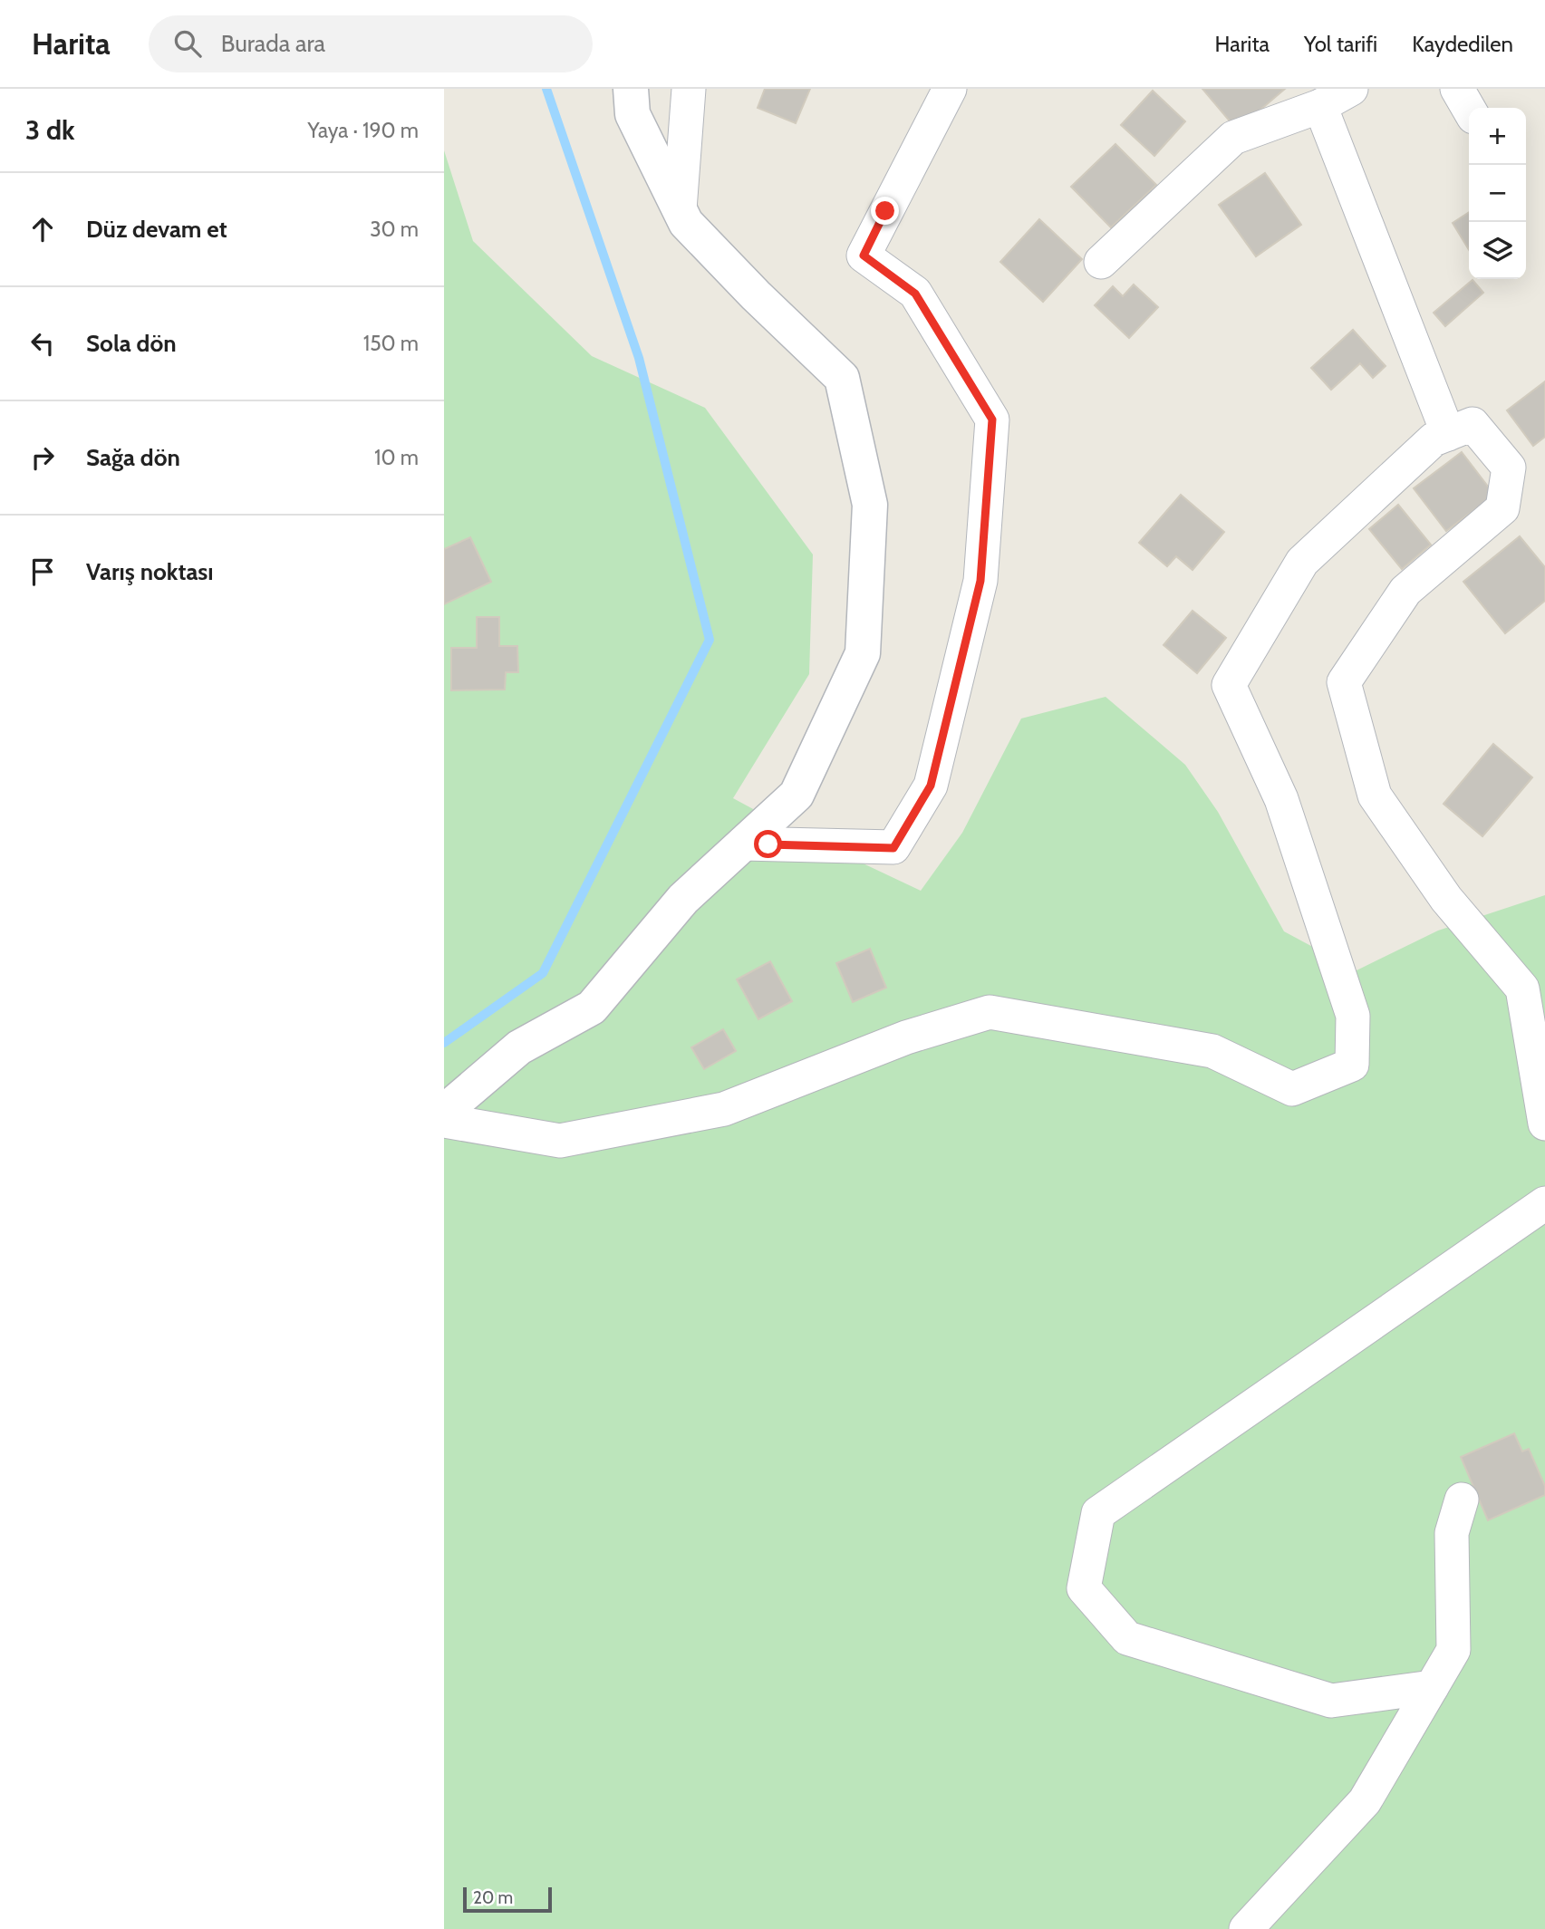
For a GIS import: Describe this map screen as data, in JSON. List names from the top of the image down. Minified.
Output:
{"scale_bar":"20 m","page":{"header":"Harita","search":"Burada ara","nav":["Harita","Yol tarifi","Kaydedilen"],"heading":["3 dk","Yaya · 190 m"],"map_buttons":["+","−"],"list":[["Düz devam et","30 m"],["Sola dön","150 m"],["Sağa dön","10 m"],"Varış noktası"],"scale":"20 m"}}
